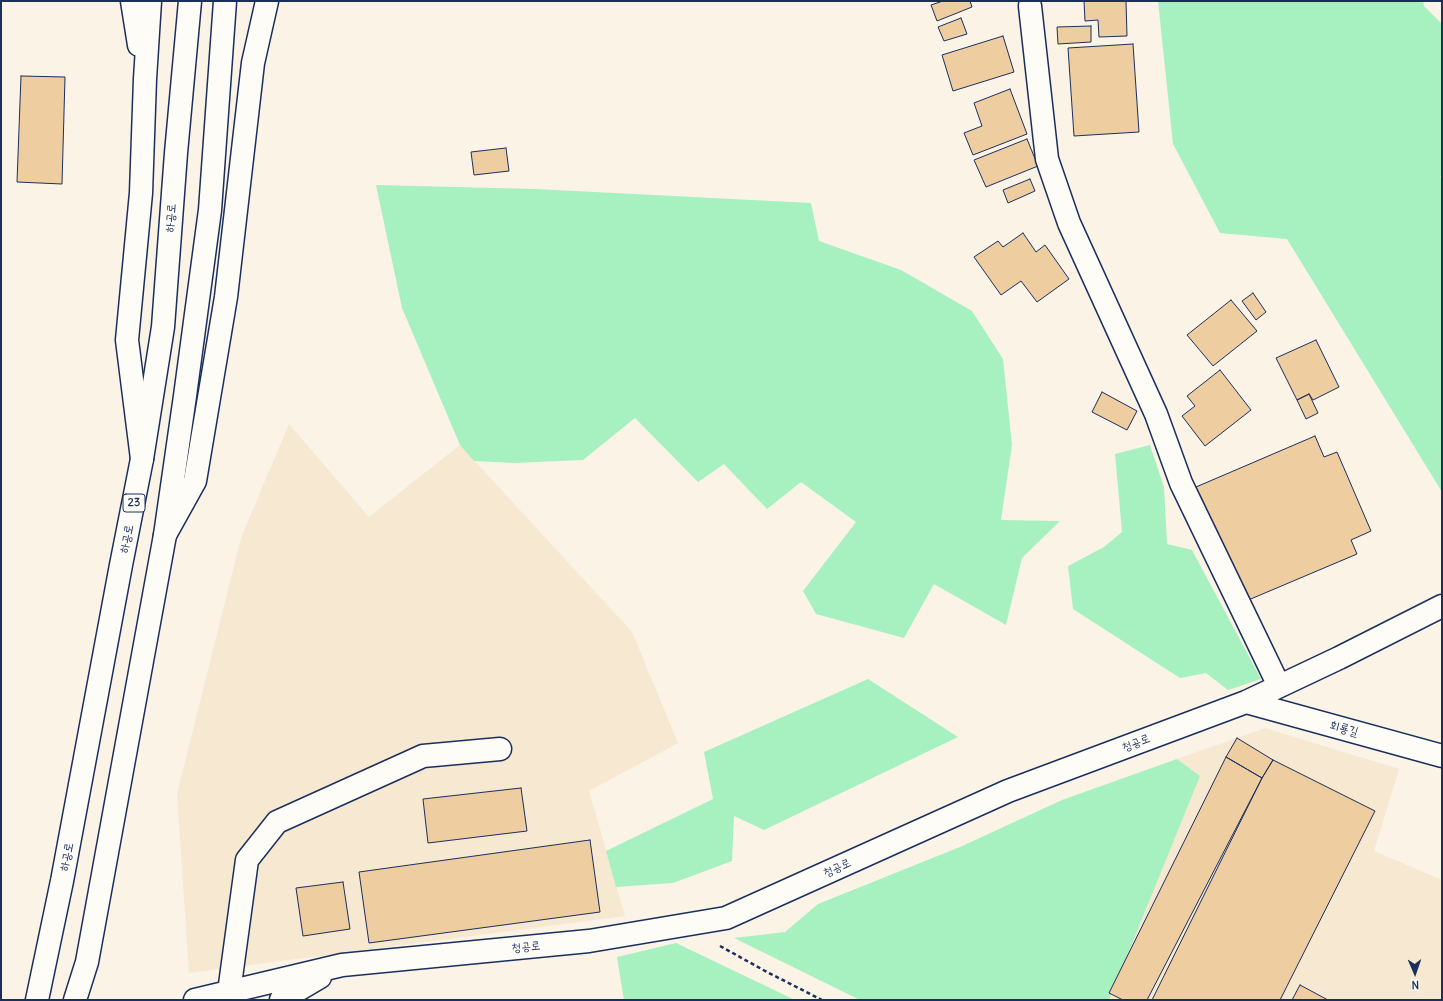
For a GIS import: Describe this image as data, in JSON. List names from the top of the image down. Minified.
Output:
{"streets":{"main road":["하공로","23","회룡길","청공로"]},"crossings":[["회룡길","청공로"]],"north":"bottom"}
